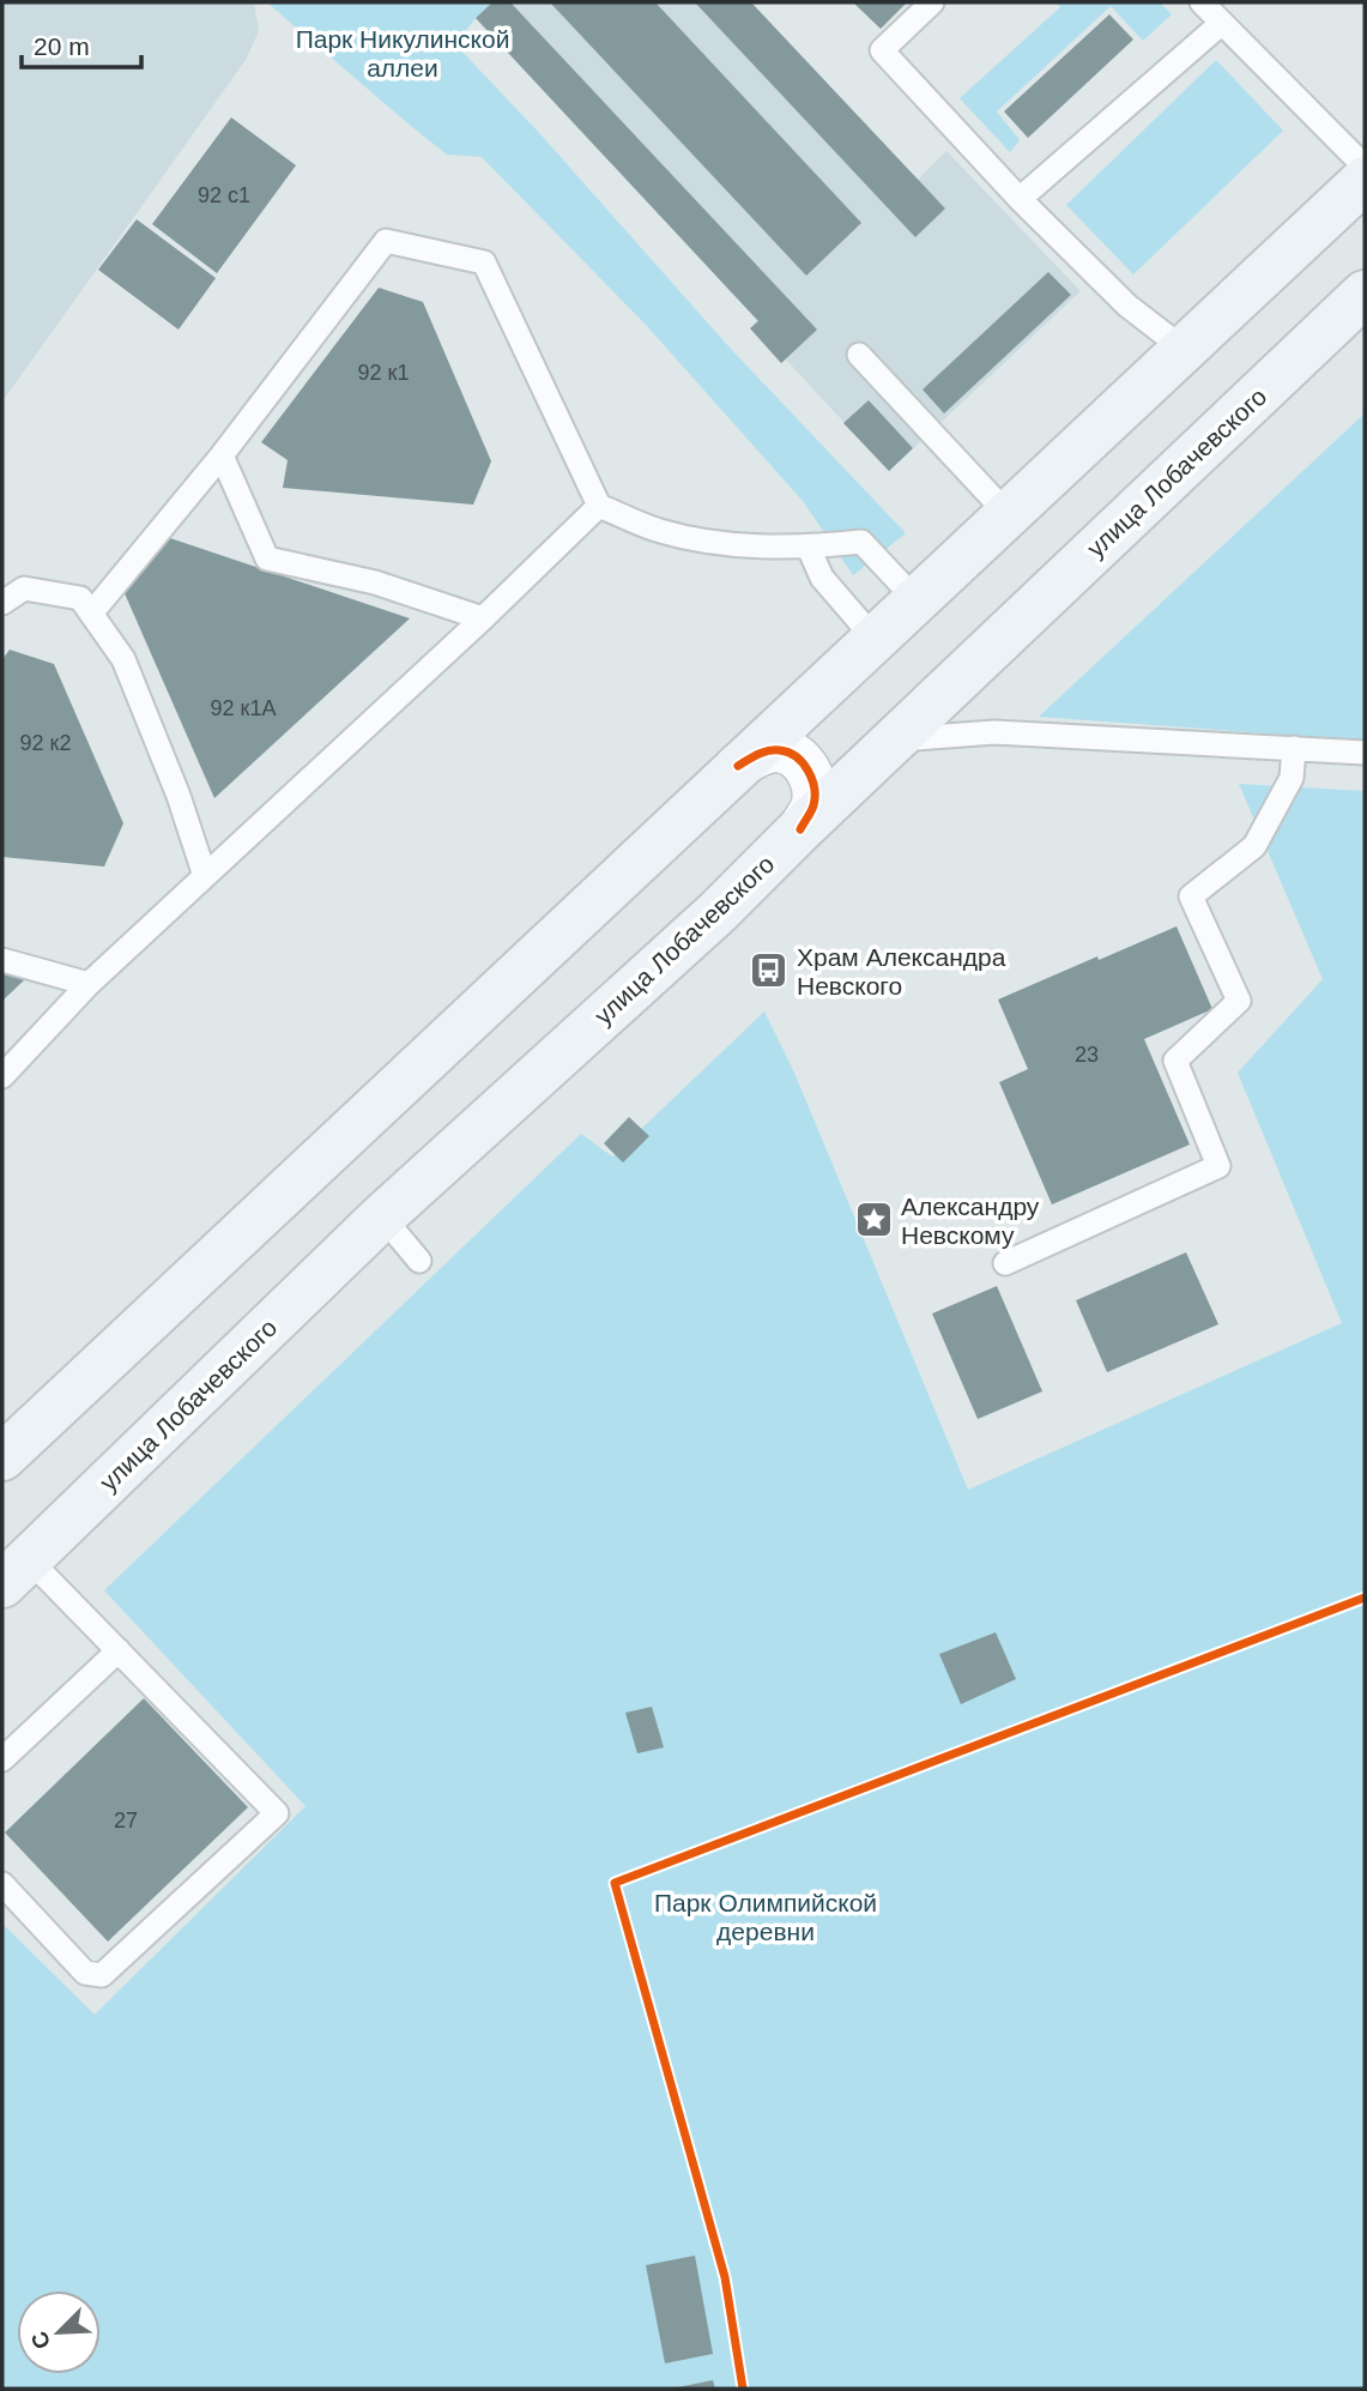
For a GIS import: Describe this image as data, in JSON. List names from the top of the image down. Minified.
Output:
{"streets":{"main road":["улица Лобачевского"]},"parks":["Парк Никулинской аллеи","Парк Олимпийской деревни"],"places":{"bus stop":["Храм Александра Невского"],"place":["Александру Невскому"]},"house_numbers":["92 с1","92 к1","92 к1А","92 к2","23","27"],"scale_bar":"20 m","north":"bottom left"}
